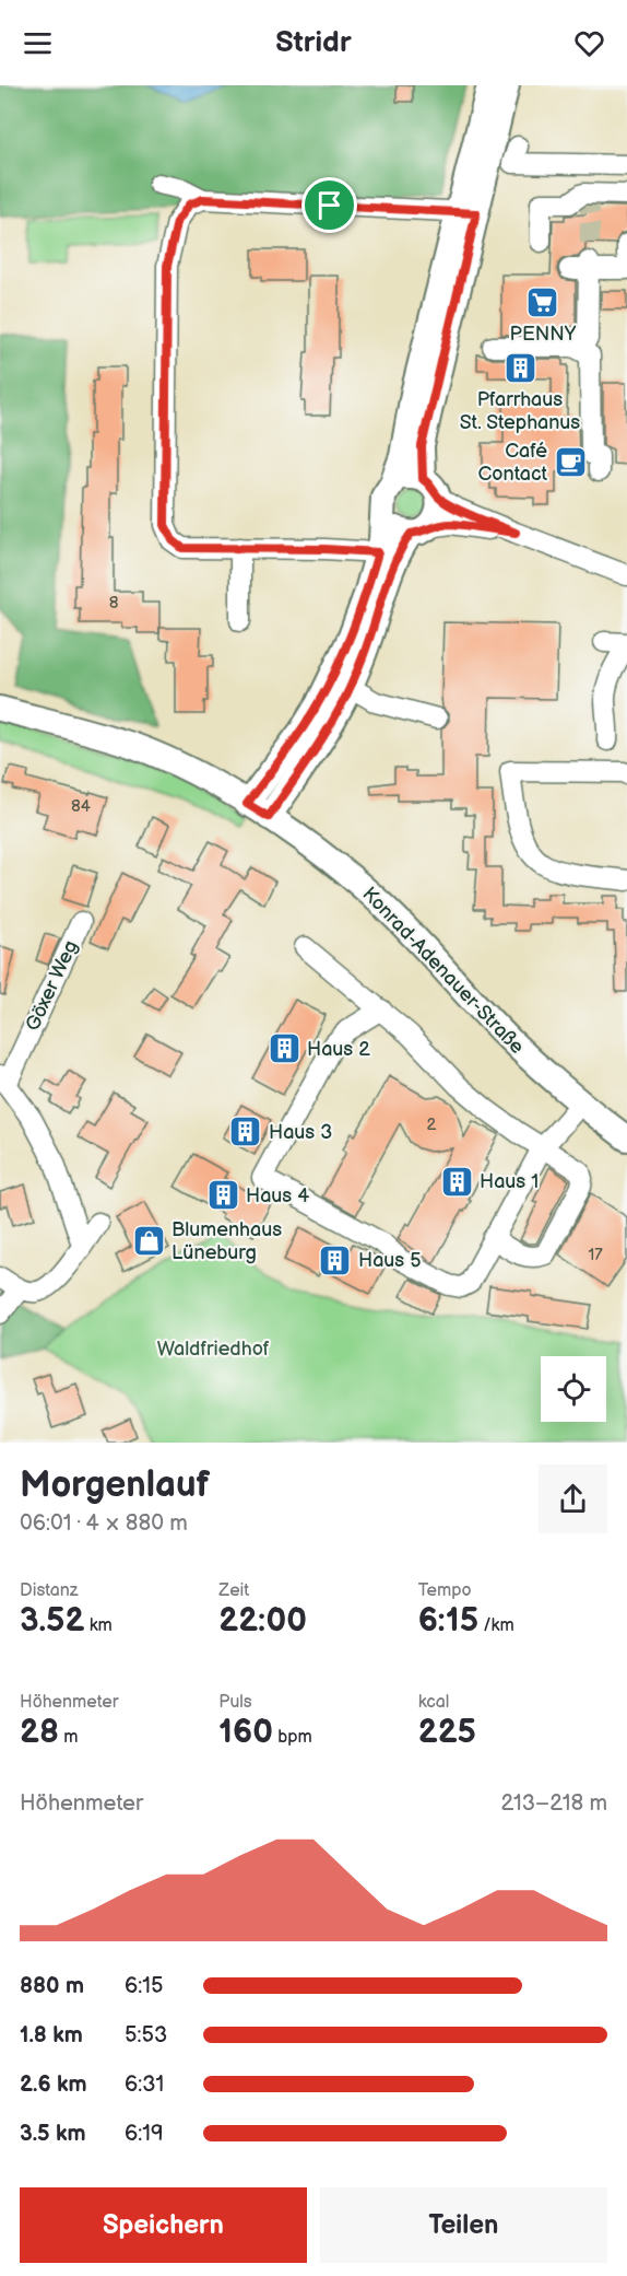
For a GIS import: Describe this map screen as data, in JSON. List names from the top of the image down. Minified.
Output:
{"streets":{"main road":["Konrad-Adenauer-Straße"],"street":["Göxer Weg"]},"parks":["Waldfriedhof"],"places":{"supermarket":["PENNY"],"building":["Pfarrhaus St. Stephanus","Haus 2","Haus 3","Haus 1","Haus 4","Haus 5"],"cafe":["Café Contact"],"shop":["Blumenhaus Lüneburg"]},"house_numbers":["8","84","2","17"],"page":{"header":"Stridr","heading":["Morgenlauf","06:01 · 4 × 880 m"],"stats":[["Distanz","3.52 km"],["Zeit","22:00"],["Tempo","6:15 /km"],["Höhenmeter","28 m"],["Puls","160 bpm"],["kcal","225"]],"chart":["Höhenmeter","213–218 m"],"list":[{"name":"880 m","note":"6:15"},{"name":"1.8 km","note":"5:53"},{"name":"2.6 km","note":"6:31"},{"name":"3.5 km","note":"6:19"}],"buttons":["Speichern","Teilen"]}}
